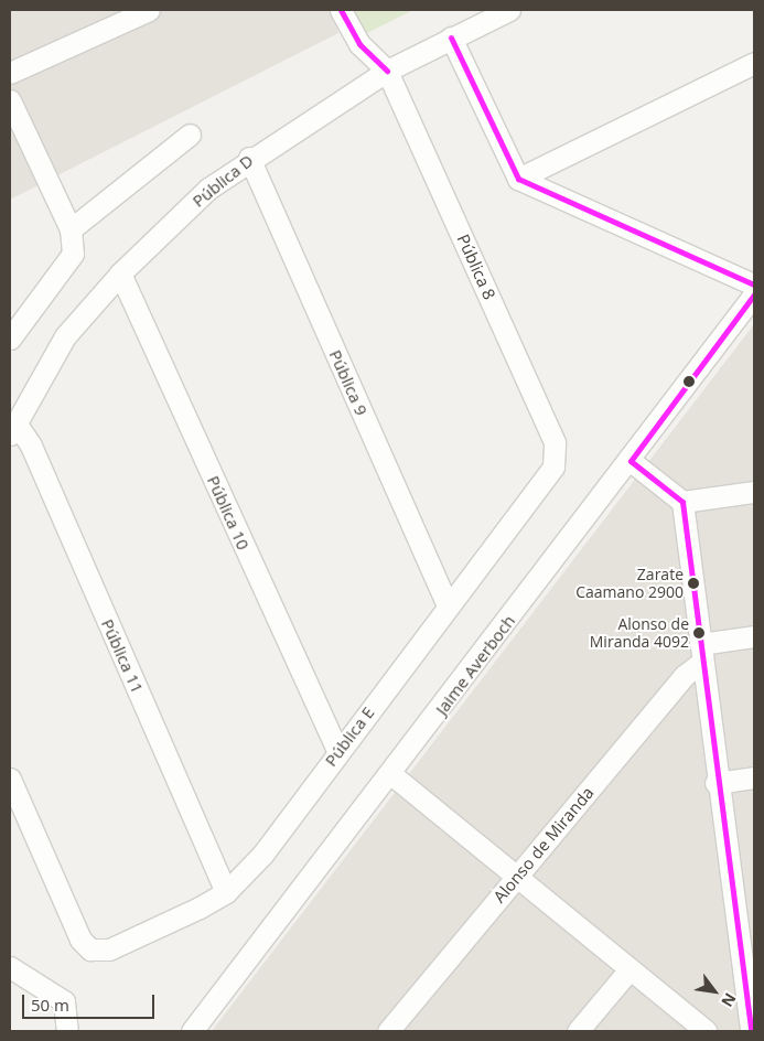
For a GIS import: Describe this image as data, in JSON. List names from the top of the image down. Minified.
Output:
{"streets":{"street":["Pública D","Pública 8","Pública 9","Pública 10","Pública 11","Jaime Averboch","Pública E","Alonso de Miranda"]},"crossings":[["Pública D","Pública 8"],["Pública D","Pública 9"],["Pública D","Pública 10"],["Pública D","Pública 11"],["Pública 8","Pública E"],["Pública 9","Pública E"],["Pública 10","Pública E"],["Pública 11","Pública E"]],"places":["Zarate Caamano 2900","Alonso de Miranda 4092"],"scale_bar":"50 m","north":"bottom right"}
